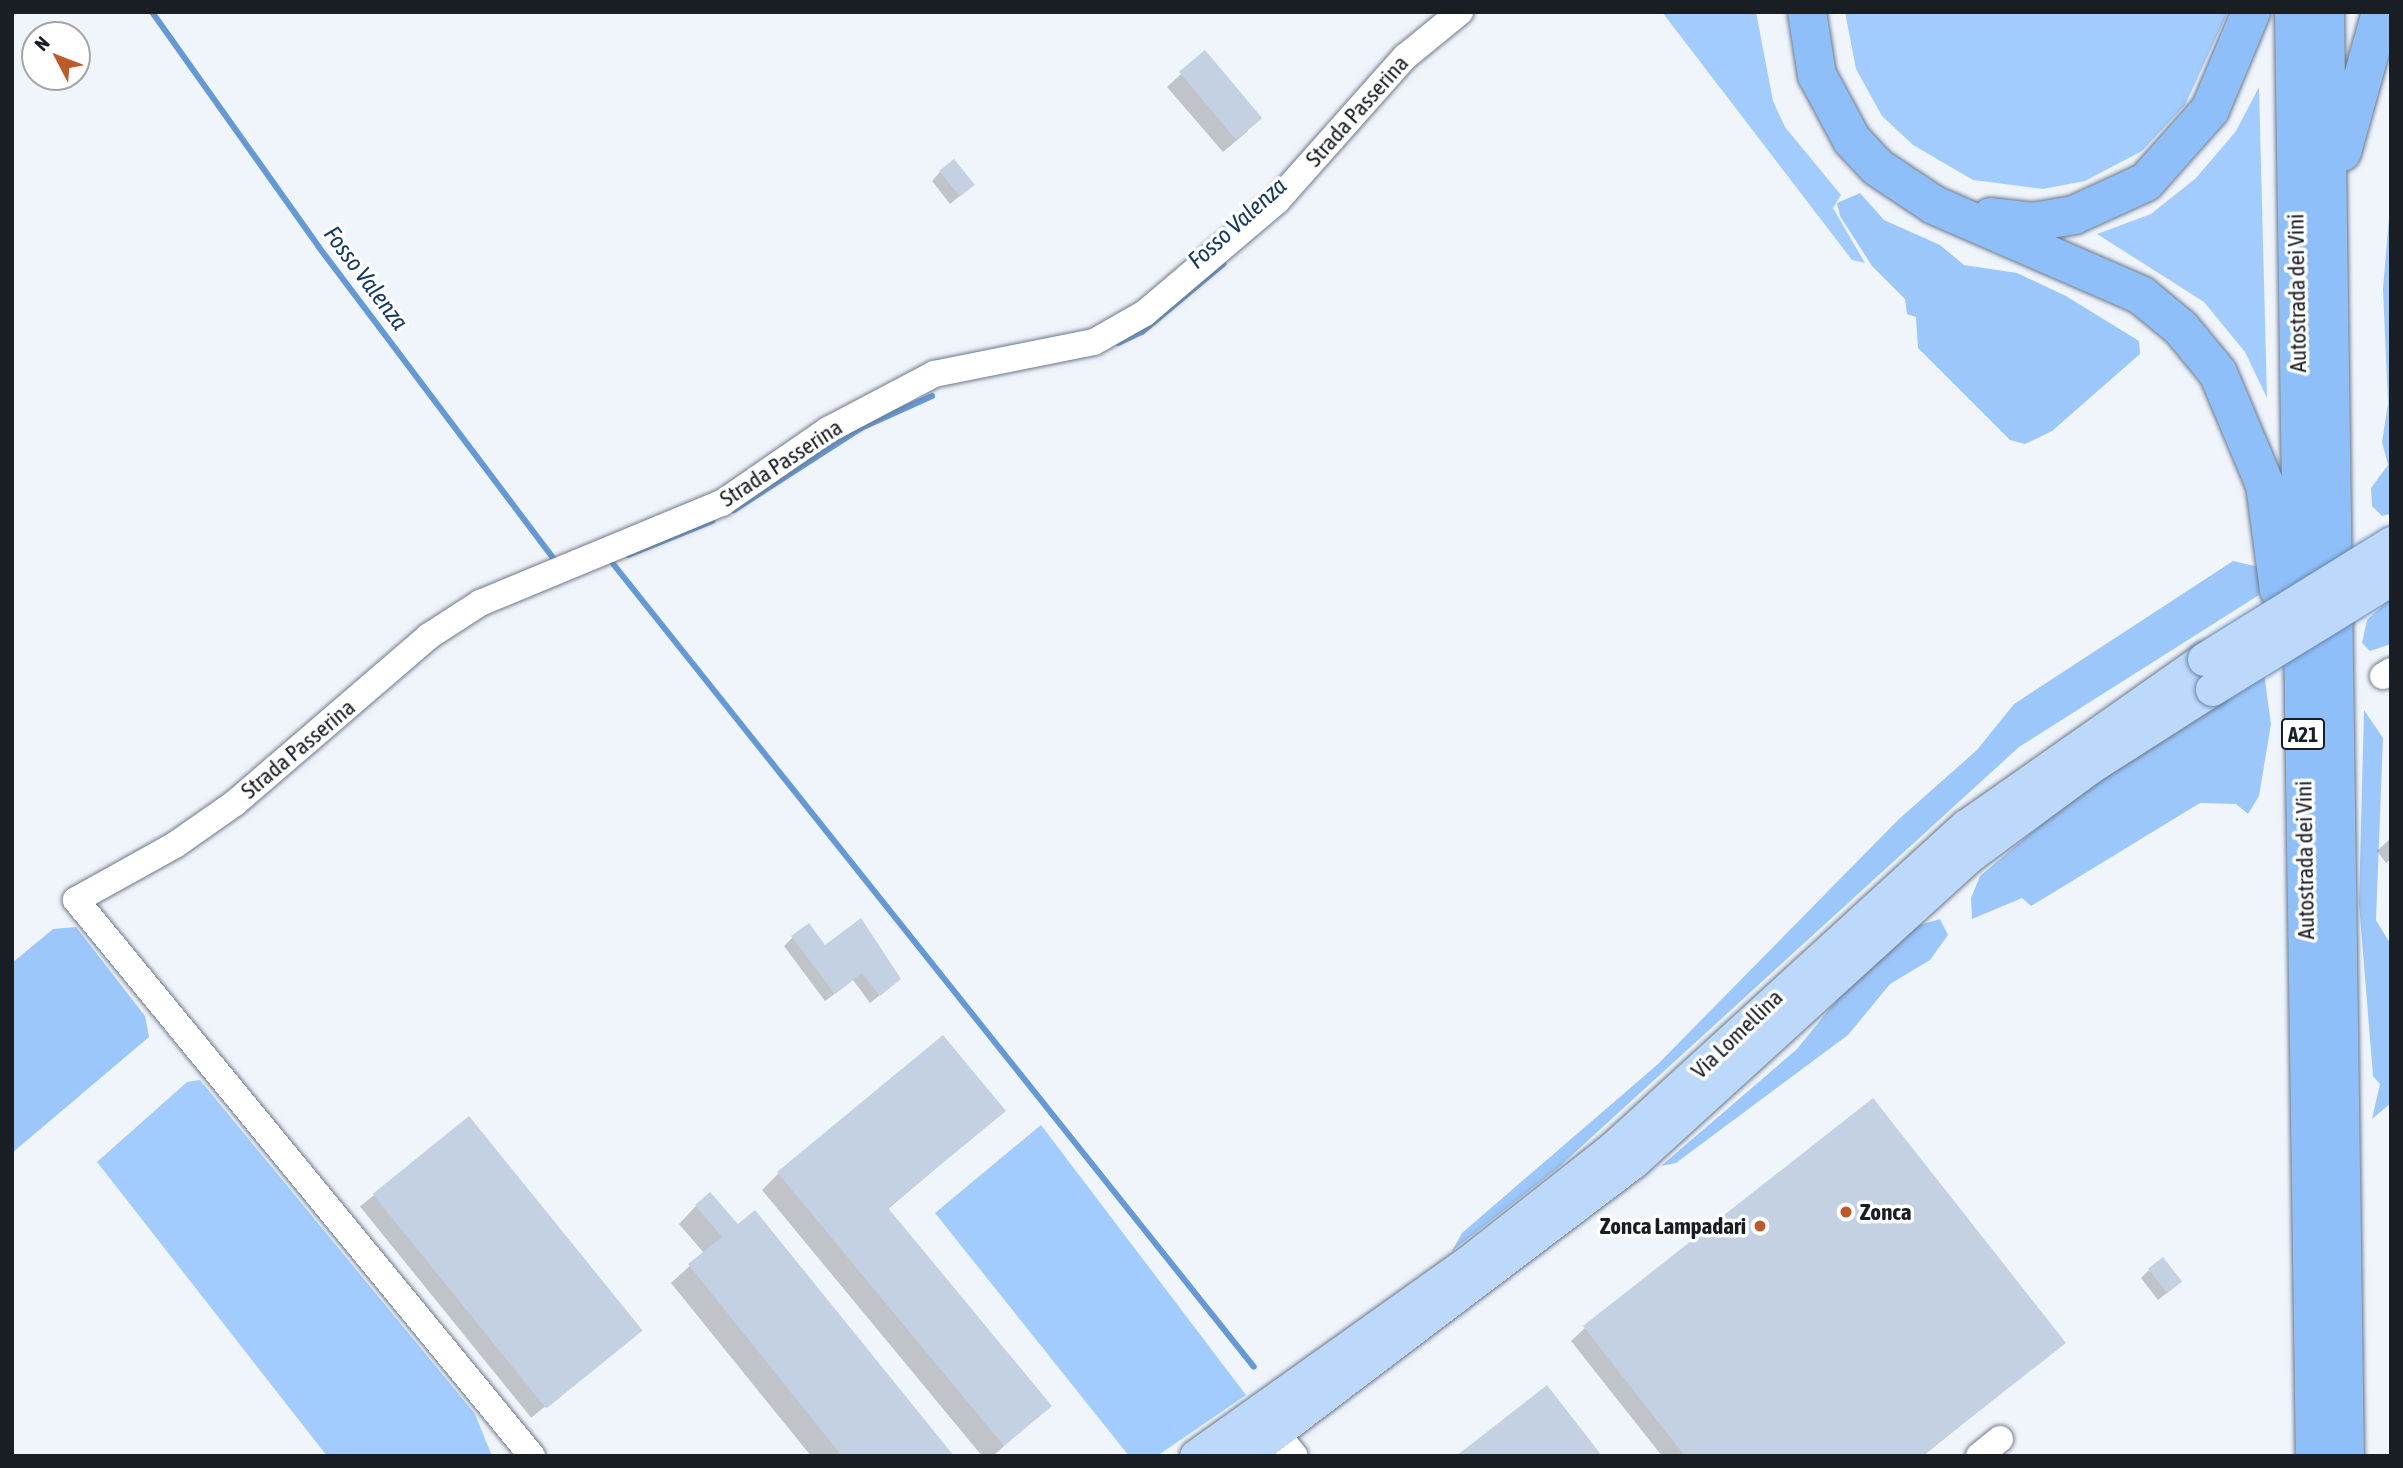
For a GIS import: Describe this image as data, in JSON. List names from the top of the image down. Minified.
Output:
{"streets":{"highway":["Autostrada dei Vini","A21"],"main road":["Via Lomellina"],"street":["Strada Passerina"]},"water":["Fosso Valenza"],"places":["Zonca","Zonca Lampadari"],"north":"top left"}
